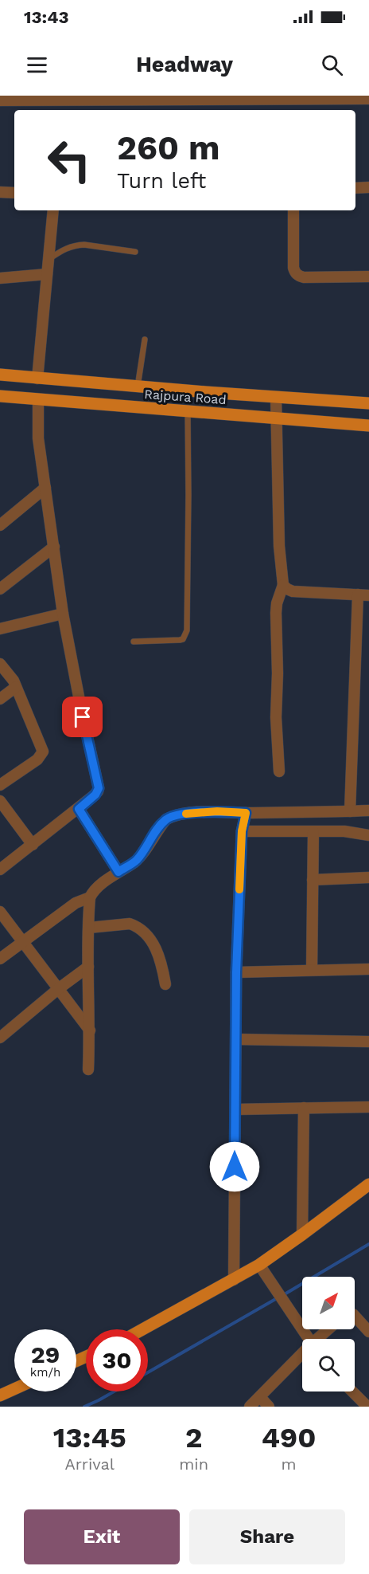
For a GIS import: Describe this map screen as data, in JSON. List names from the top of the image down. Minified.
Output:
{"streets":{"main road":["Rajpura Road"]},"north":"top right","page":{"status":"13:43","header":"Headway","turn":["260 m","Turn left"],"speed":"29 km/h","limit":"30","eta":["13:45","Arrival","2","min","490","m"],"buttons":["Exit","Share"]}}
